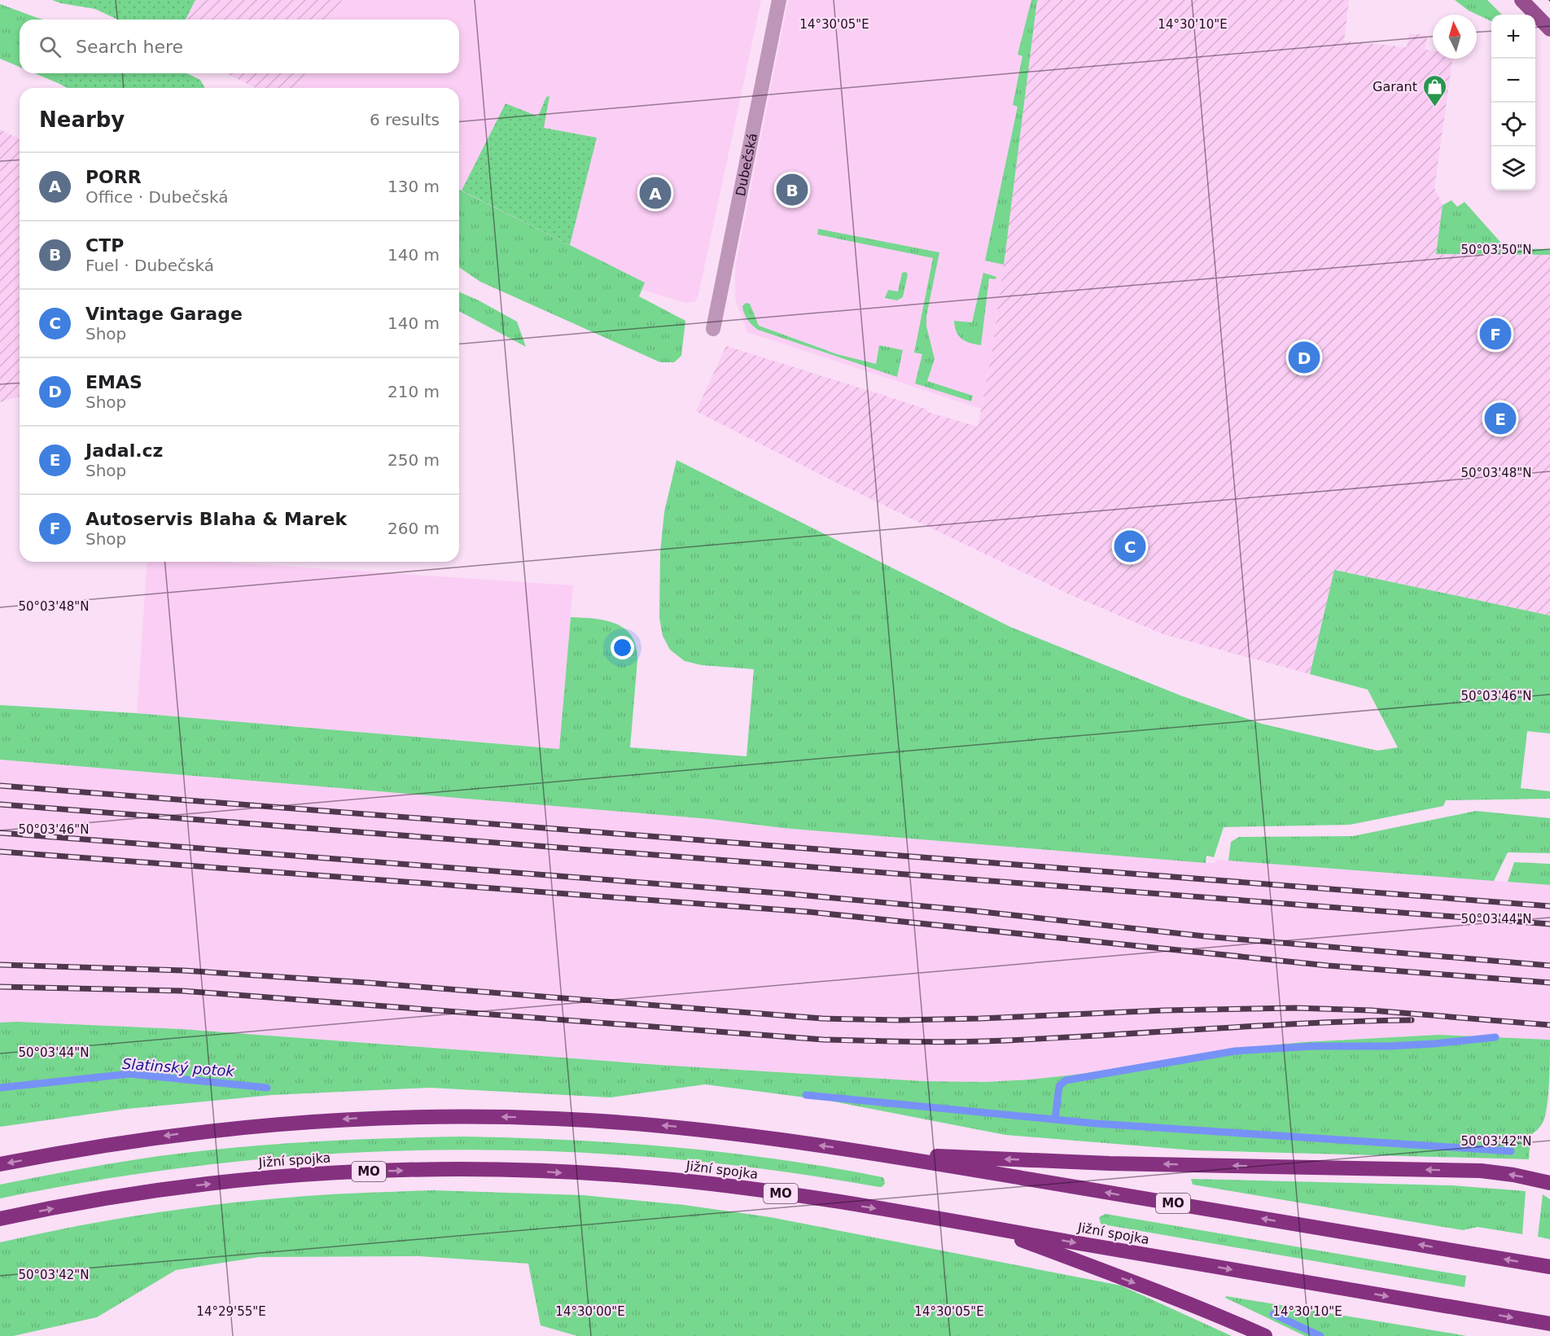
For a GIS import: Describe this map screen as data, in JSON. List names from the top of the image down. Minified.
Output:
{"streets":{"highway":["Jižní spojka","MO"],"street":["Dubečská"]},"water":["Slatinský potok"],"places":{"shop":["Garant"]},"north":"top","page":{"map_buttons":["+","−"],"search":"Search here","heading":["Nearby","6 results"],"list":[{"mark":"A","name":"PORR","note":"Office · Dubečská","value":"130 m"},{"mark":"B","name":"CTP","note":"Fuel · Dubečská","value":"140 m"},{"mark":"C","name":"Vintage Garage","note":"Shop","value":"140 m"},{"mark":"D","name":"EMAS","note":"Shop","value":"210 m"},{"mark":"E","name":"Jadal.cz","note":"Shop","value":"250 m"},{"mark":"F","name":"Autoservis Blaha & Marek","note":"Shop","value":"260 m"}],"pins":["B","A","F","D","E","C"]},"coordinates":["14°30'05\"E","14°30'10\"E","50°03'50\"N","50°03'48\"N","50°03'46\"N","50°03'44\"N","50°03'42\"N","14°29'55\"E","14°30'00\"E"]}
